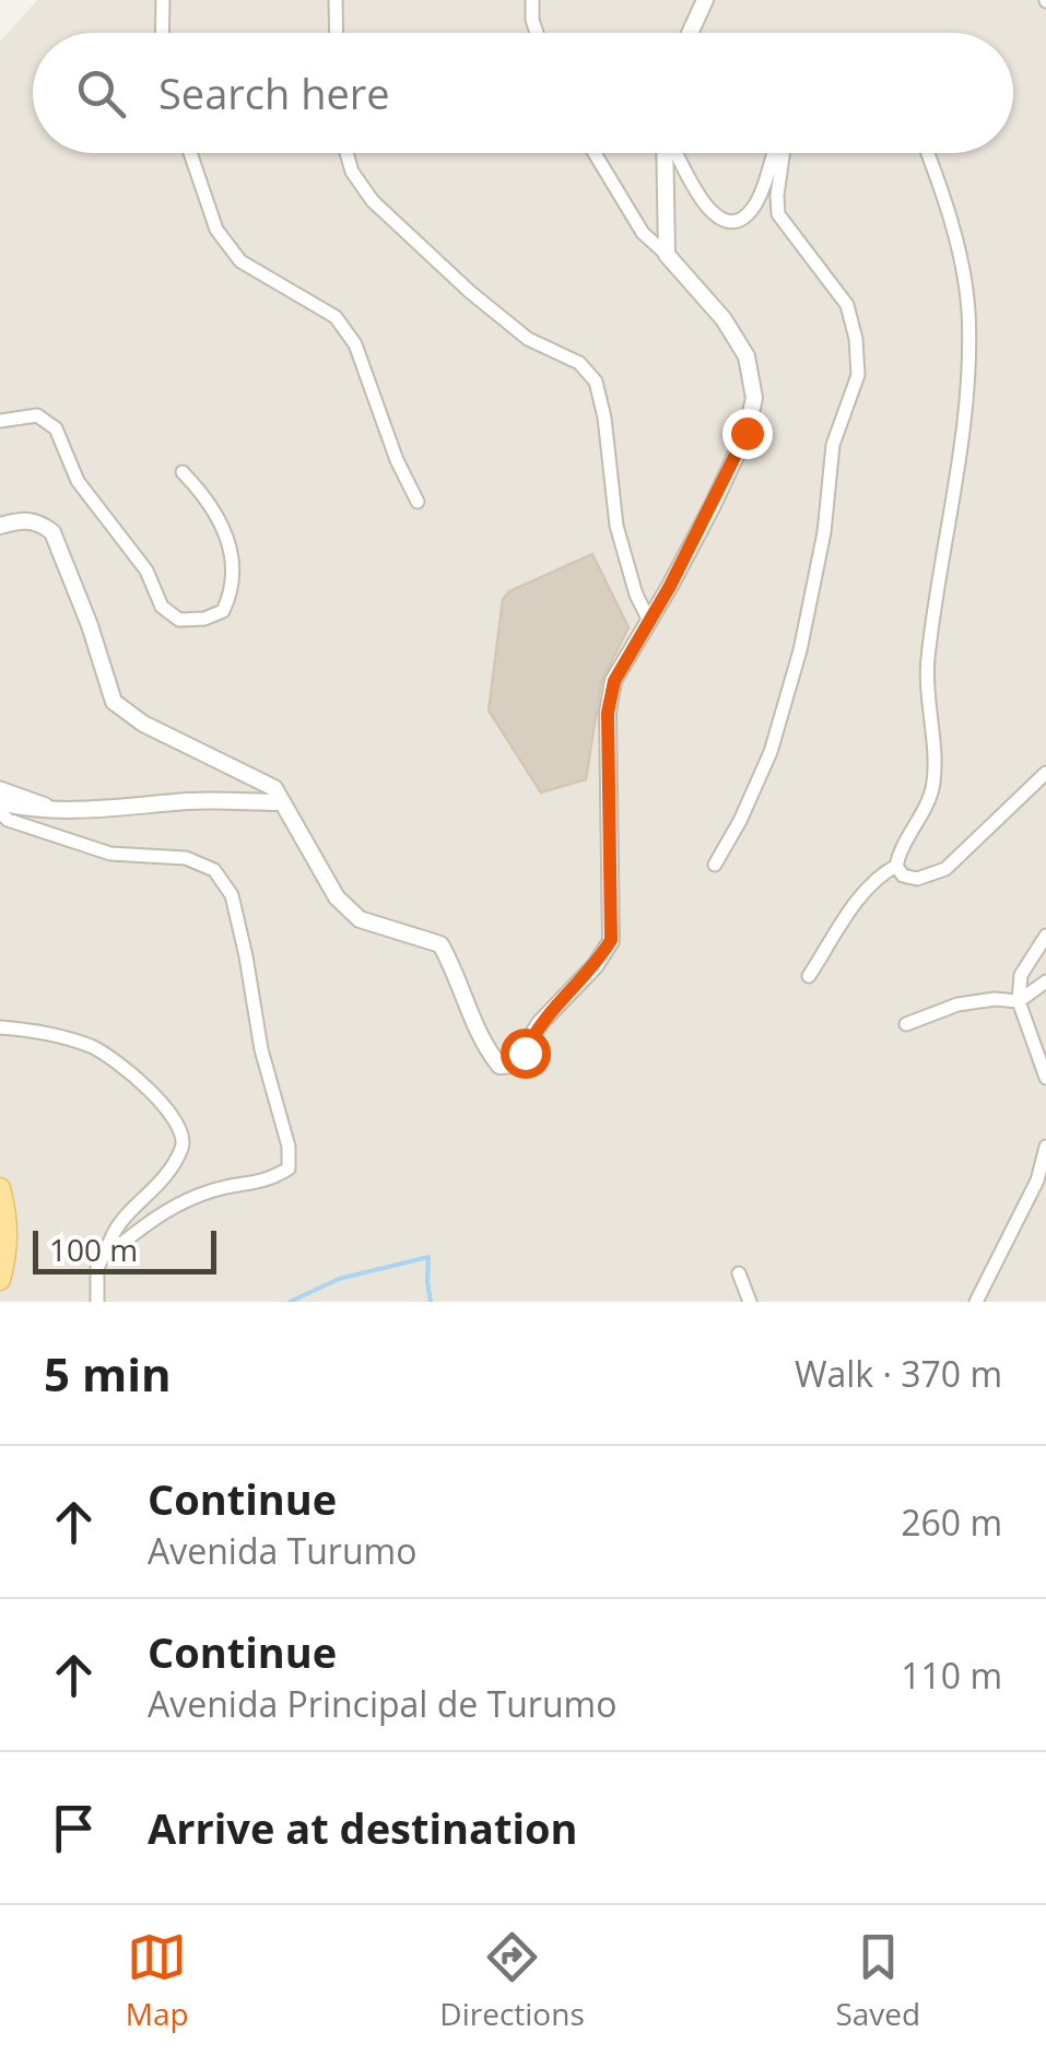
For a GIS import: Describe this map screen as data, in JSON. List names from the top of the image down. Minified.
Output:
{"scale_bar":"100 m","page":{"search":"Search here","scale":"100 m","heading":["5 min","Walk · 370 m"],"list":[["Continue","Avenida Turumo","260 m"],["Continue","Avenida Principal de Turumo","110 m"],"Arrive at destination"],"nav":["Map","Directions","Saved"]}}
